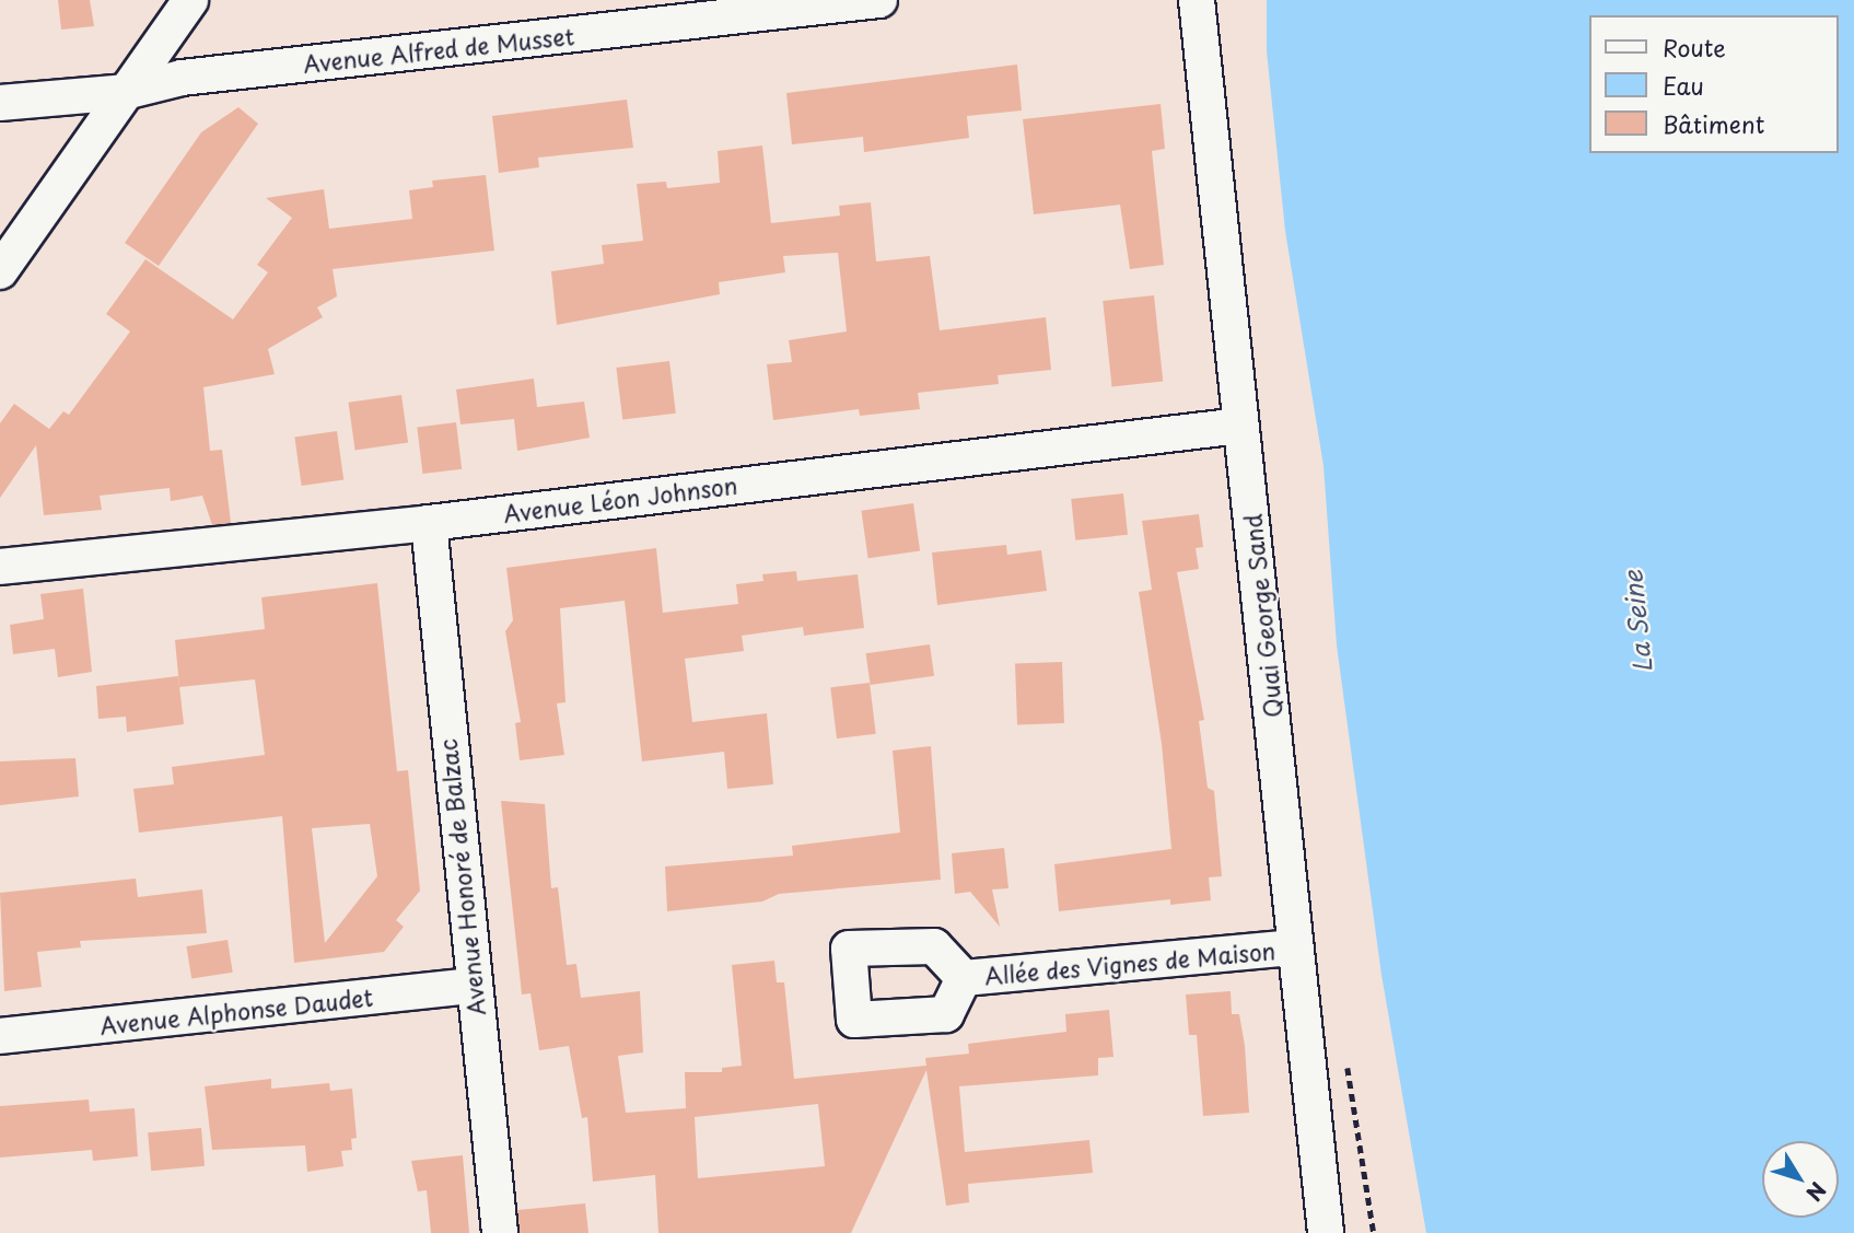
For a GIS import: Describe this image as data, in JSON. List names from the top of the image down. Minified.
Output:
{"streets":{"street":["Avenue Alfred de Musset","Avenue Léon Johnson","Quai George Sand","Avenue Honoré de Balzac","Allée des Vignes de Maison","Avenue Alphonse Daudet"]},"crossings":[["Avenue Léon Johnson","Quai George Sand"],["Avenue Léon Johnson","Avenue Honoré de Balzac"],["Quai George Sand","Allée des Vignes de Maison"],["Avenue Honoré de Balzac","Avenue Alphonse Daudet"]],"water":["La Seine"],"legend":["Route","Eau","Bâtiment"],"north":"bottom right"}
